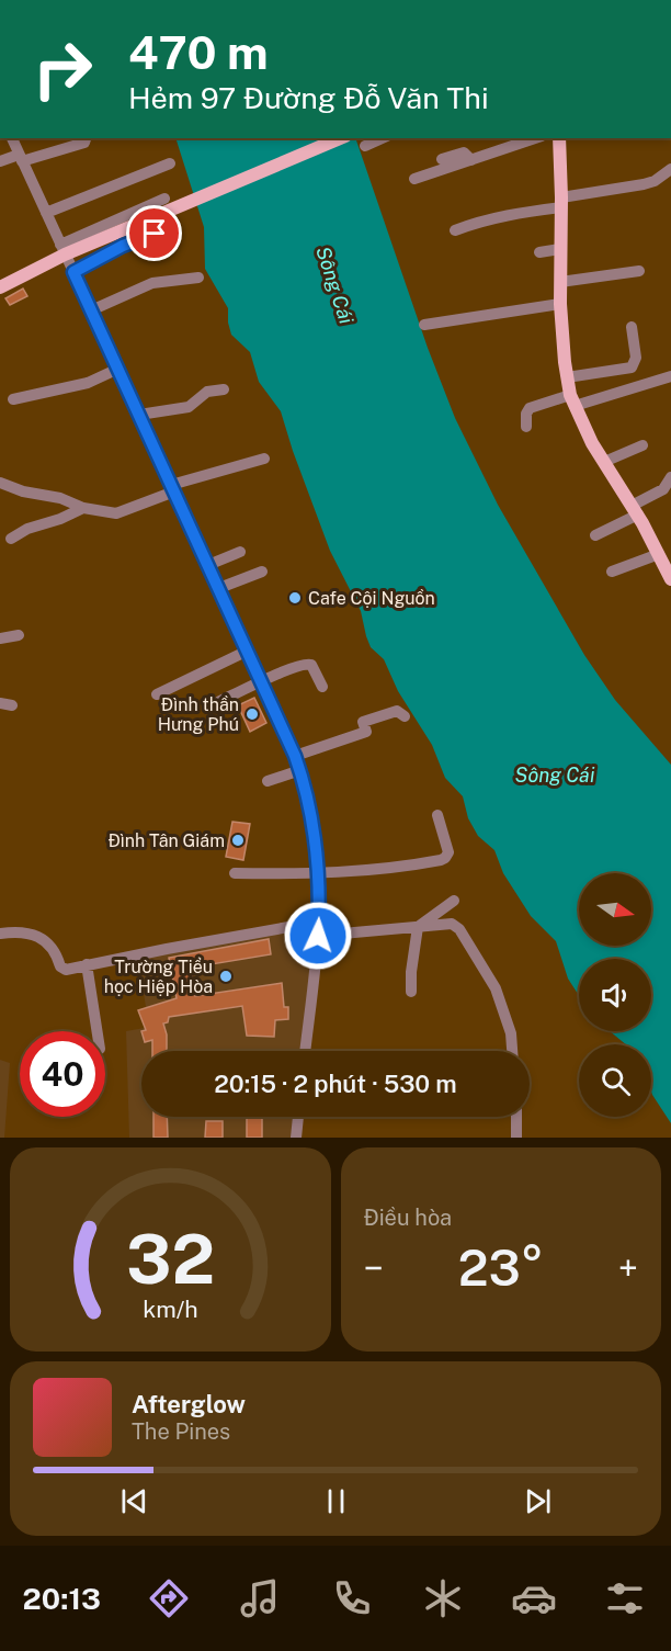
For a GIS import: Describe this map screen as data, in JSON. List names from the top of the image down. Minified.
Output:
{"water":["Sông Cái"],"places":["Cafe Cội Nguồn","Đình thần Hưng Phú","Đình Tân Giám","Trường Tiểu học Hiệp Hòa"],"north":"right","page":{"turn":["470 m","Hẻm 97 Đường Đỗ Văn Thi"],"limit":"40","trip":"20:15 · 2 phút · 530 m","tile":"Điều hòa","heat":["−","23°","+"],"song":["Afterglow","The Pines"],"tabs":"20:13","gauge":["32","km/h"]}}
